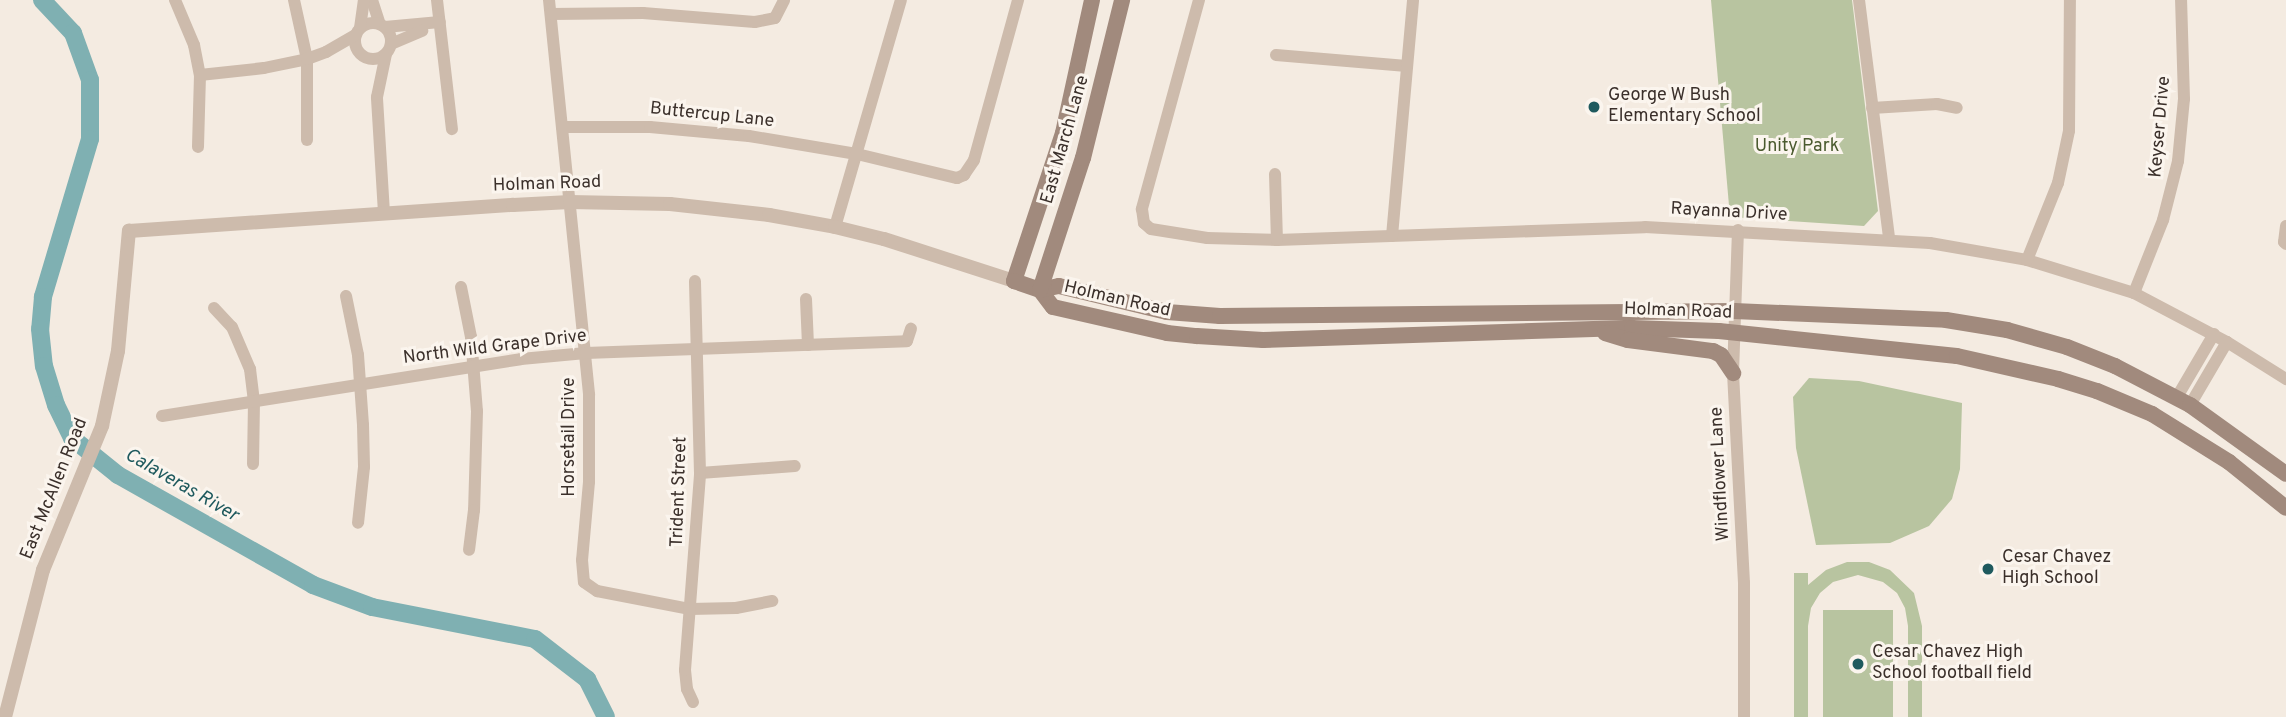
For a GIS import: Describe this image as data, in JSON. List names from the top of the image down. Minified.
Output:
{"streets":{"main road":["East March Lane","Holman Road"],"street":["Buttercup Lane","Keyser Drive","Rayanna Drive","North Wild Grape Drive","Horsetail Drive","Windflower Lane","East McAllen Road","Trident Street"]},"crossings":[["Buttercup Lane","Horsetail Drive"],["Keyser Drive","Rayanna Drive"],["East March Lane","Holman Road"],["Holman Road","Horsetail Drive"],["Holman Road","Windflower Lane"],["Holman Road","East McAllen Road"],["Rayanna Drive","Windflower Lane"],["North Wild Grape Drive","Horsetail Drive"],["North Wild Grape Drive","Trident Street"],["Horsetail Drive","Trident Street"]],"water":["Calaveras River"],"parks":["Unity Park"],"places":["George W Bush Elementary School","Cesar Chavez High School","Cesar Chavez High School football field"]}
